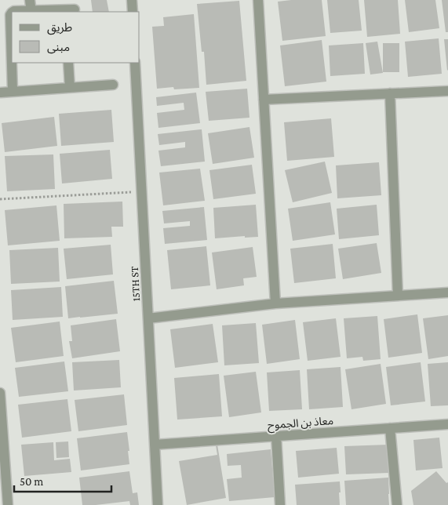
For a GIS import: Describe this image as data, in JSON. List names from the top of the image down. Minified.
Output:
{"streets":{"street":["15TH ST","معاذ بن الجموح"]},"crossings":[["15TH ST","معاذ بن الجموح"]],"legend":["طريق","مبنى"],"scale_bar":"50 m"}
